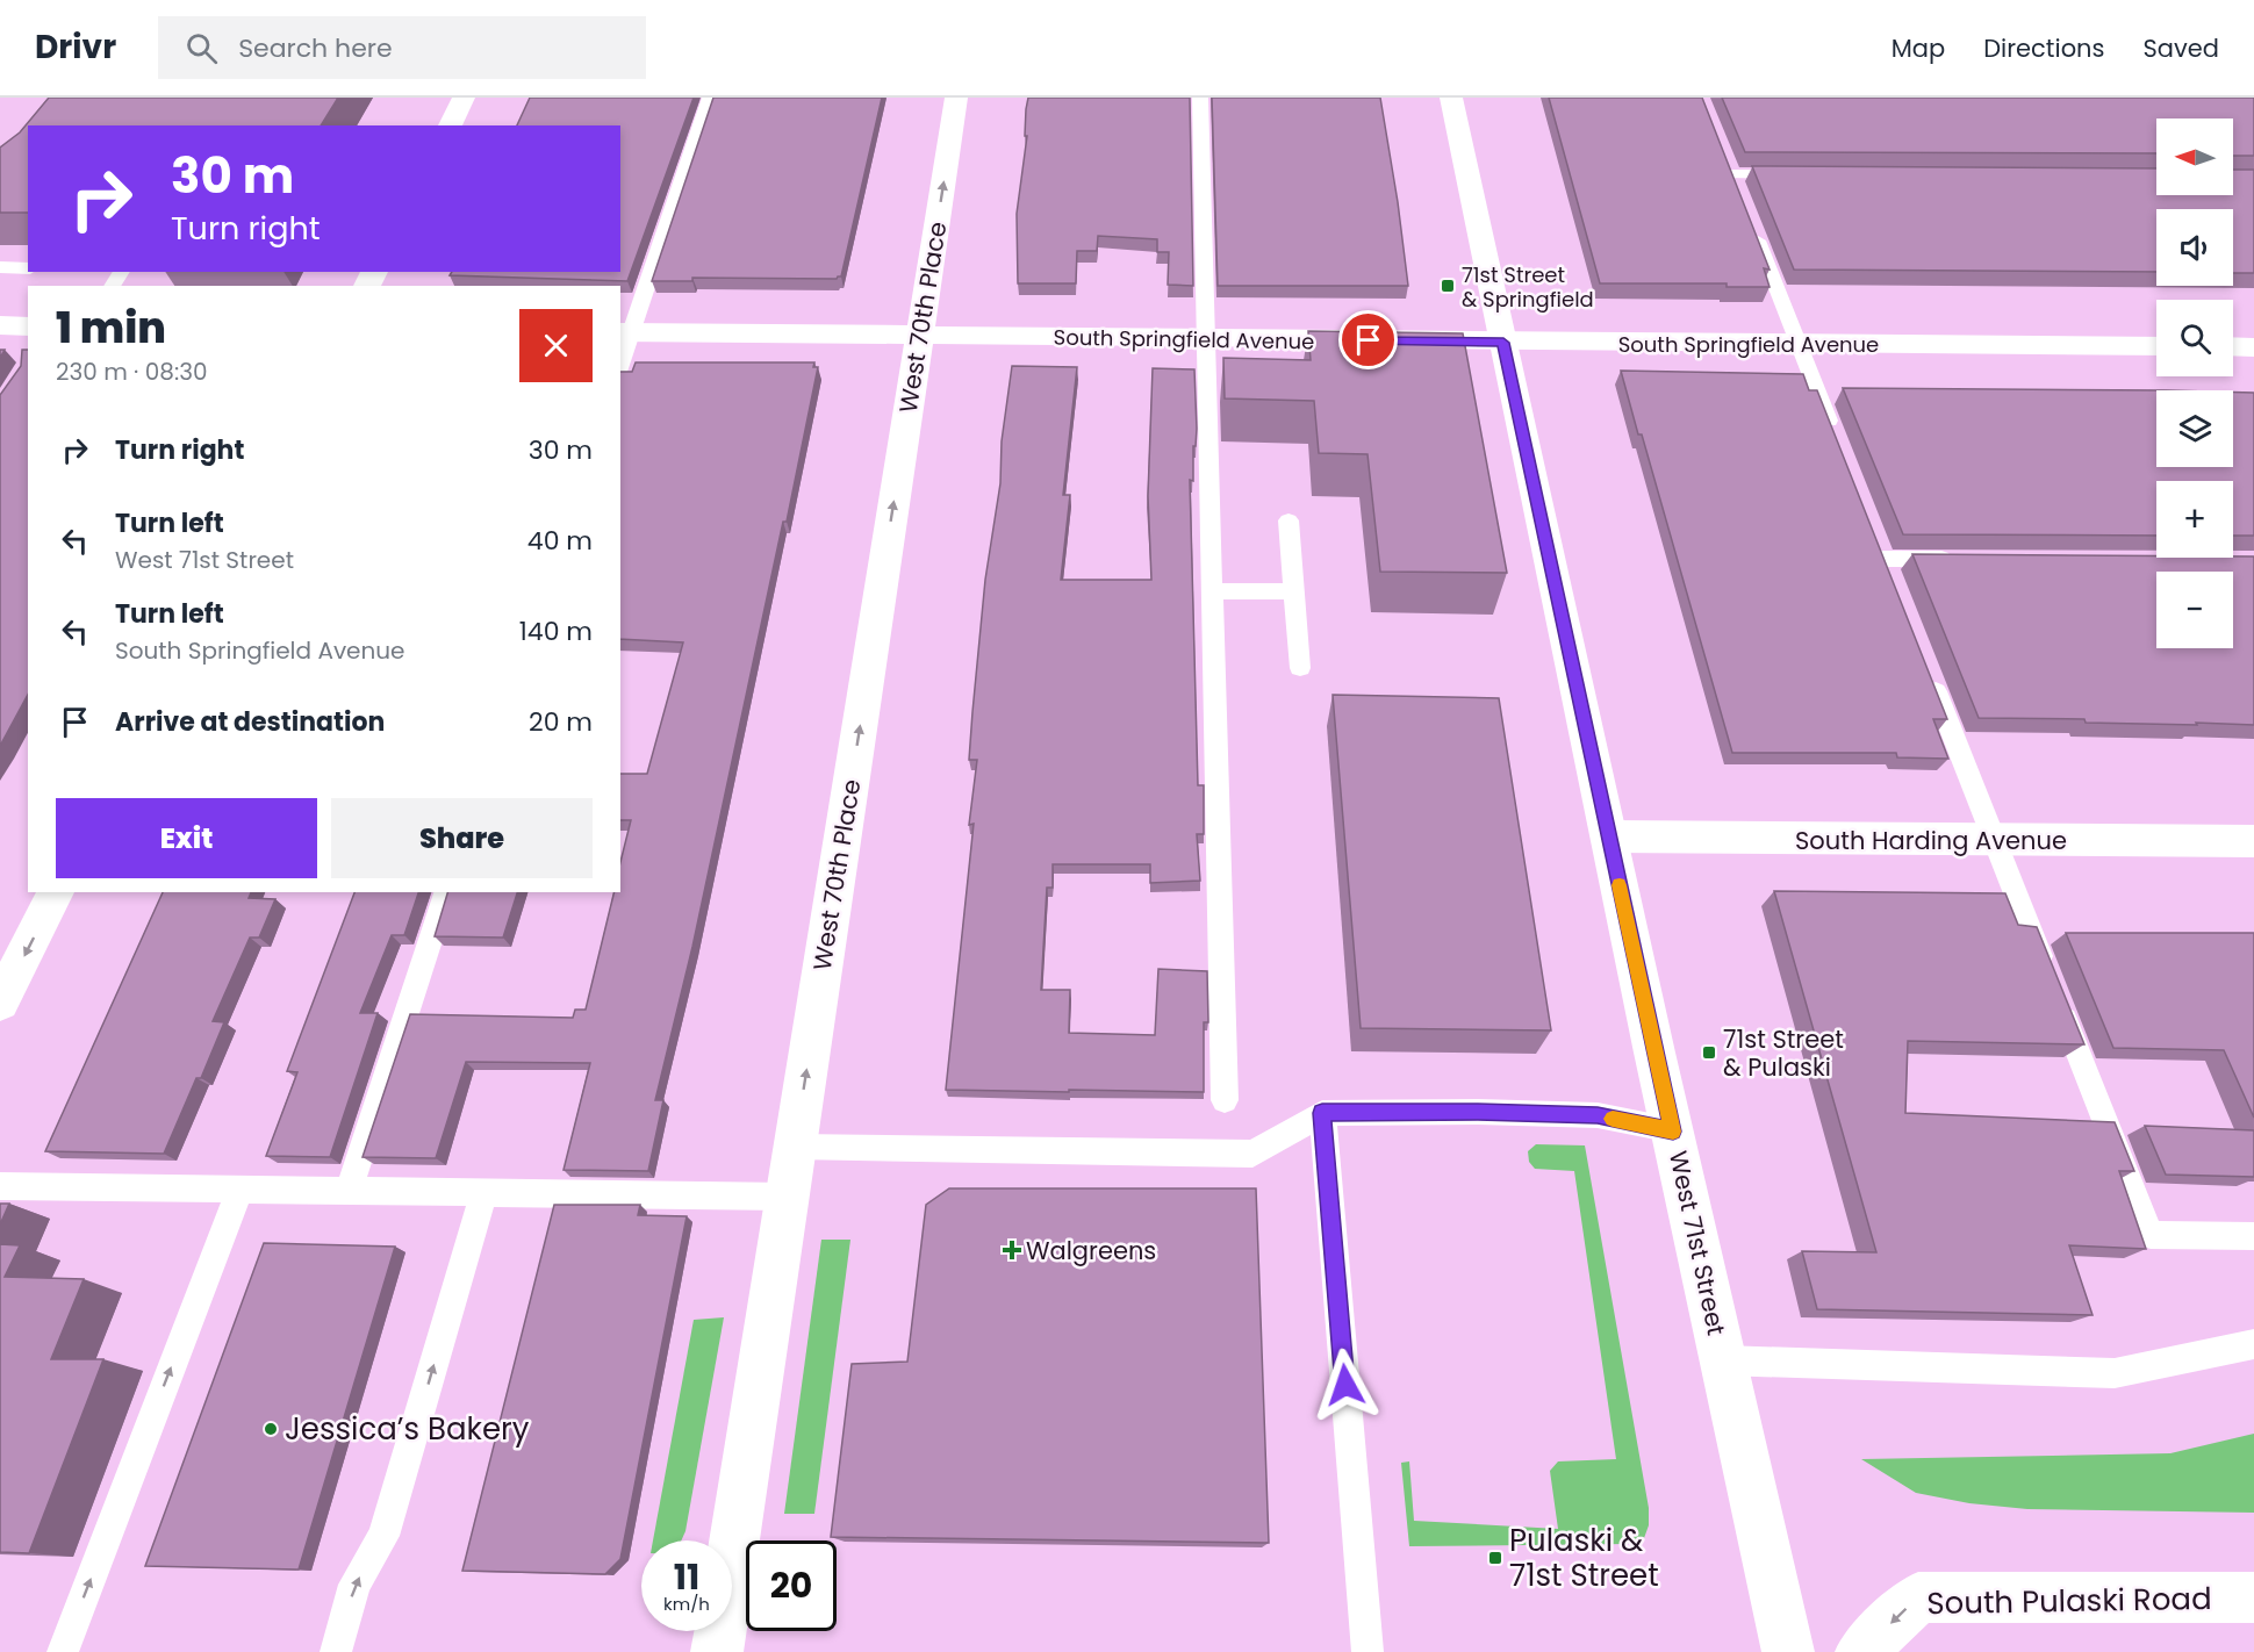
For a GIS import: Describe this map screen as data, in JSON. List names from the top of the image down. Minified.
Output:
{"streets":{"street":["West 70th Place","South Springfield Avenue","South Harding Avenue","West 71st Street","South Pulaski Road"]},"crossings":[["West 70th Place","South Springfield Avenue"],["South Springfield Avenue","West 71st Street"],["South Harding Avenue","West 71st Street"]],"one_way":["West 70th Place","South Pulaski Road"],"places":{"transit":["71st Street & Springfield","71st Street & Pulaski","Pulaski & 71st Street"],"health":["Walgreens"],"other":["Jessica’s Bakery"]},"north":"left","page":{"header":"Drivr","search":"Search here","nav":["Map","Directions","Saved"],"map_buttons":["+","−"],"turn":["30 m","Turn right"],"heading":["1 min","230 m · 08:30"],"list":[{"name":"Turn right","value":"30 m"},{"name":"Turn left","note":"West 71st Street","value":"40 m"},{"name":"Turn left","note":"South Springfield Avenue","value":"140 m"},{"name":"Arrive at destination","value":"20 m"}],"buttons":["Exit","Share"],"speed":"11 km/h","limit":"20"}}
